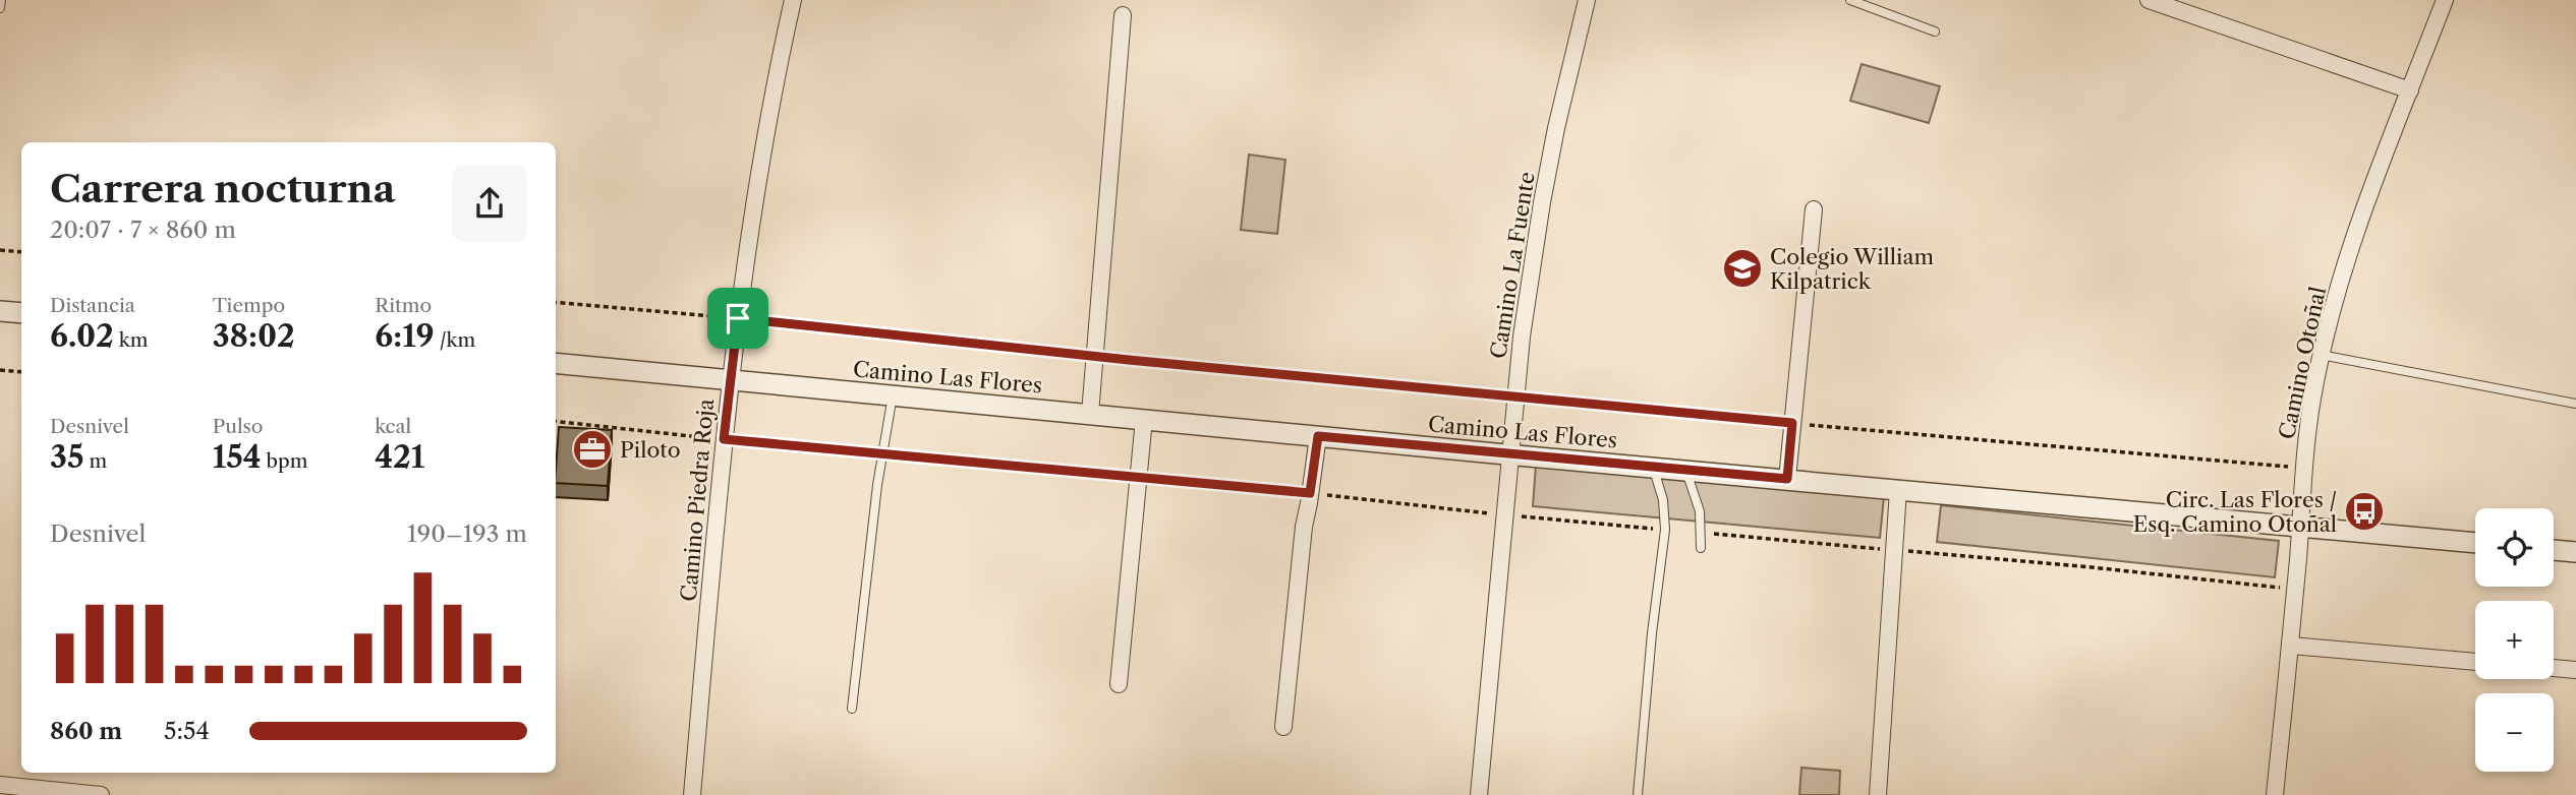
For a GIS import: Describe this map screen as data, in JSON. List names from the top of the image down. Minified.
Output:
{"streets":{"street":["Camino La Fuente","Camino Otoñal","Camino Las Flores","Camino Piedra Roja"]},"crossings":[["Camino La Fuente","Camino Las Flores"],["Camino Otoñal","Camino Las Flores"],["Camino Las Flores","Camino Piedra Roja"]],"places":{"school or university":["Colegio William Kilpatrick"],"office":["Piloto"],"bus stop":["Circ. Las Flores / Esq. Camino Otoñal"]},"page":{"heading":["Carrera nocturna","20:07 · 7 × 860 m"],"stats":[["Distancia","6.02 km"],["Tiempo","38:02"],["Ritmo","6:19 /km"],["Desnivel","35 m"],["Pulso","154 bpm"],["kcal","421"]],"chart":["Desnivel","190–193 m"],"map_buttons":["+","−"],"list":[{"name":"860 m","note":"5:54"}]}}
